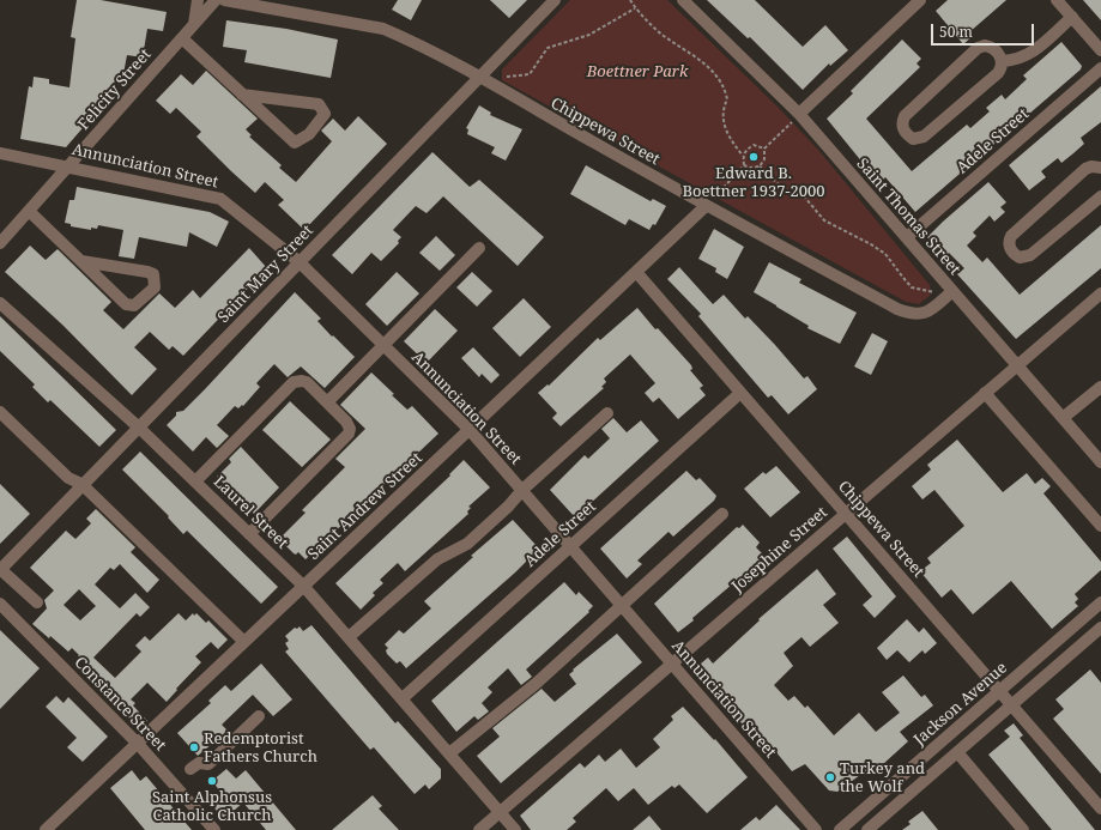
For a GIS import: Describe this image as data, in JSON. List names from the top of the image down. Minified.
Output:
{"streets":{"street":["Felicity Street","Chippewa Street","Adele Street","Annunciation Street","Saint Thomas Street","Saint Mary Street","Saint Andrew Street","Laurel Street","Josephine Street","Constance Street","Jackson Avenue"]},"crossings":[["Felicity Street","Annunciation Street"],["Chippewa Street","Adele Street"],["Chippewa Street","Saint Thomas Street"],["Chippewa Street","Saint Mary Street"],["Chippewa Street","Saint Andrew Street"],["Chippewa Street","Josephine Street"],["Chippewa Street","Jackson Avenue"],["Adele Street","Annunciation Street"],["Adele Street","Saint Thomas Street"],["Adele Street","Laurel Street"],["Annunciation Street","Saint Mary Street"],["Annunciation Street","Saint Andrew Street"],["Annunciation Street","Josephine Street"],["Saint Thomas Street","Josephine Street"],["Saint Mary Street","Laurel Street"],["Saint Andrew Street","Laurel Street"],["Saint Andrew Street","Constance Street"],["Laurel Street","Josephine Street"]],"parks":["Boettner Park"],"places":["Edward B. Boettner 1937-2000","Redemptorist Fathers Church","Turkey and the Wolf","Saint Alphonsus Catholic Church"],"scale_bar":"50 m"}
